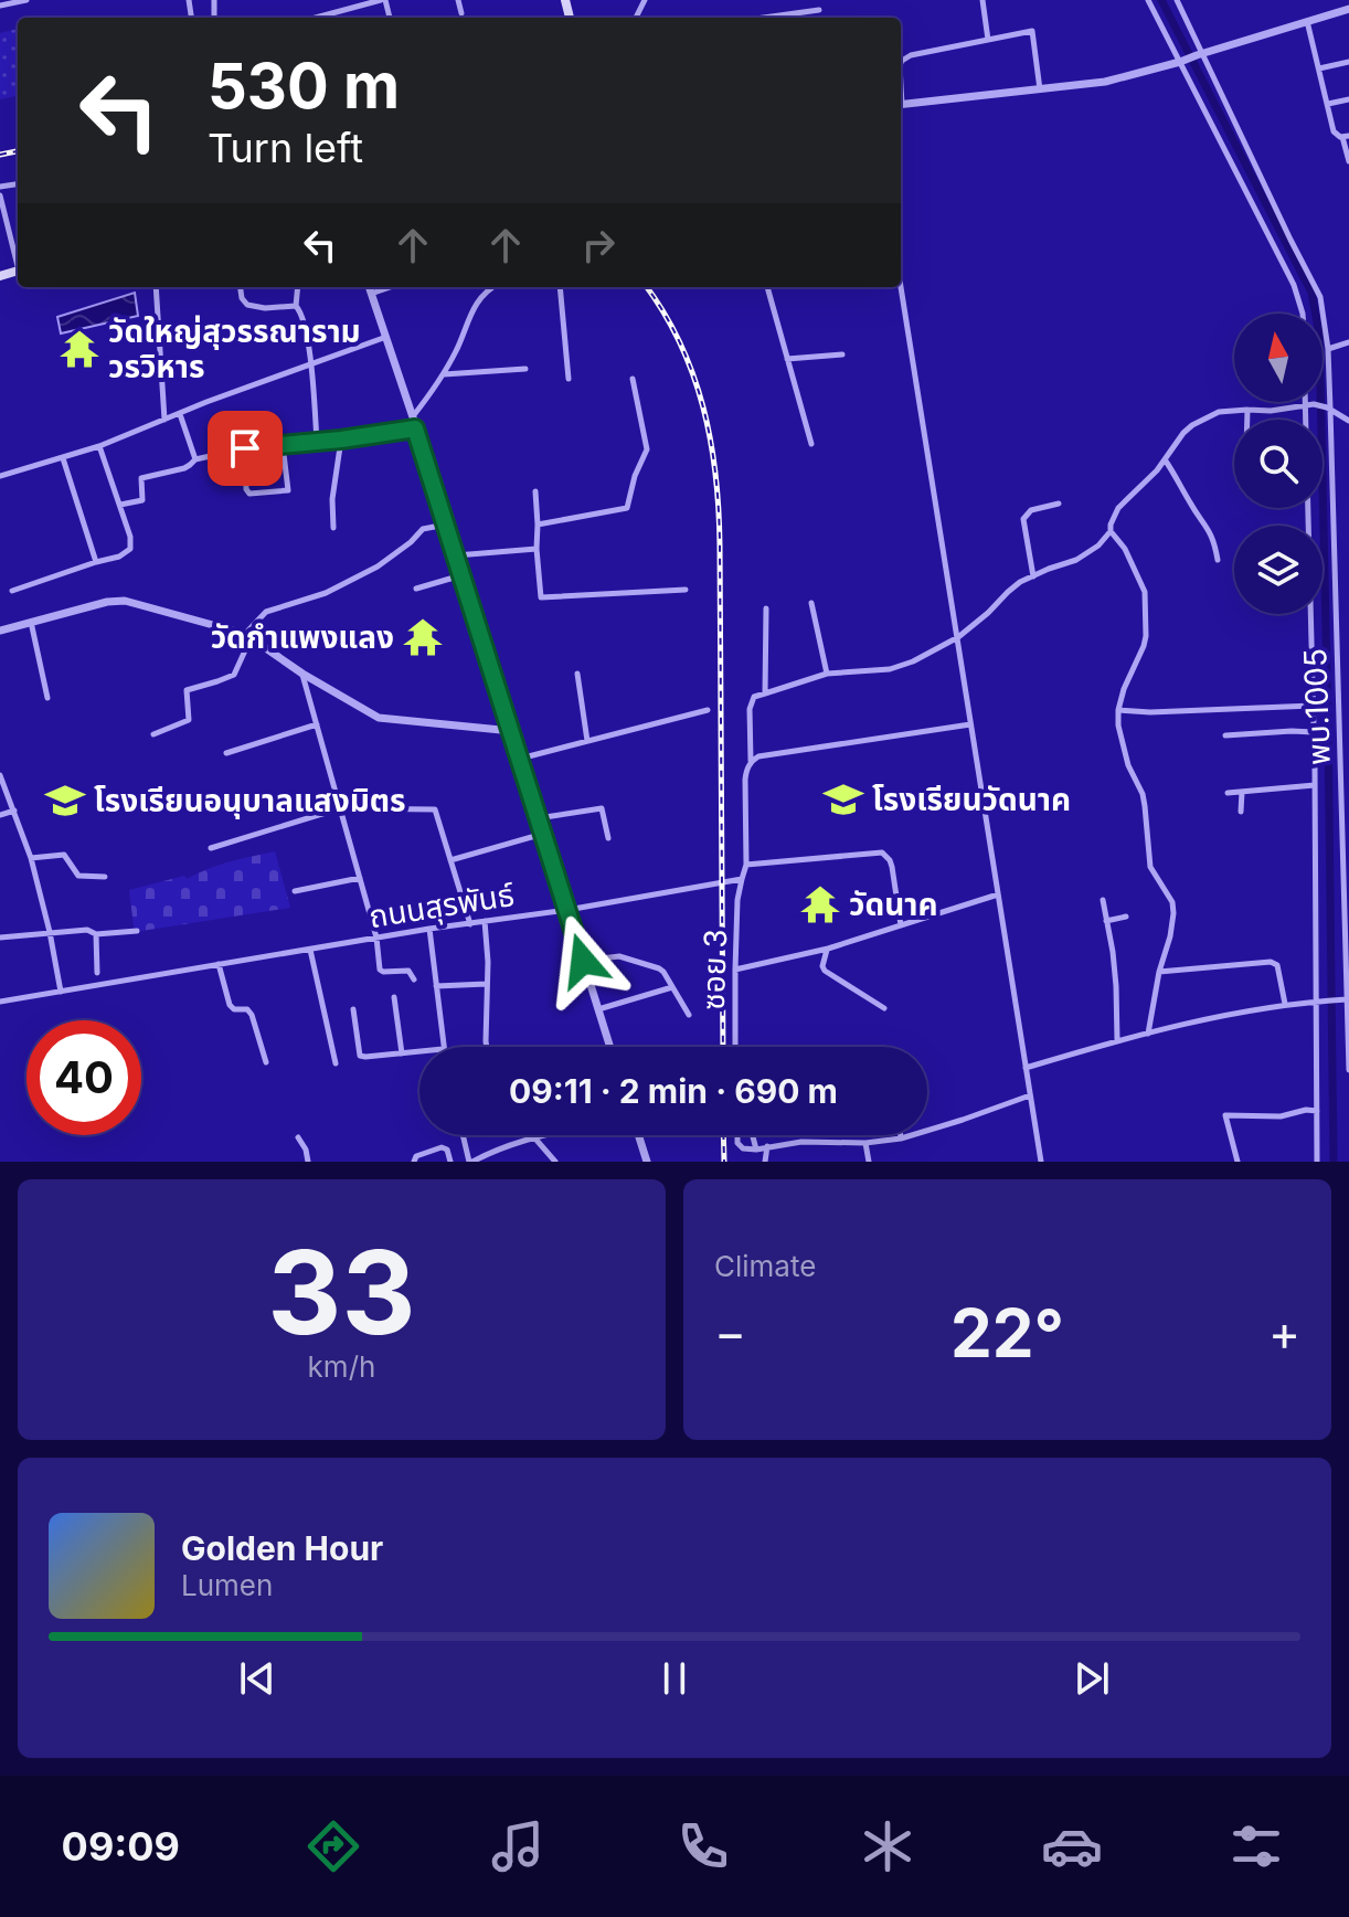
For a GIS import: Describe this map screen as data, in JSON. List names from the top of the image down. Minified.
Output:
{"streets":{"street":["พบ.1005","ถนนสุรพันธ์","ซอย 3"]},"crossings":[["ถนนสุรพันธ์","ซอย 3"]],"places":{"temple":["วัดใหญ่สุวรรณาราม วรวิหาร","วัดกำแพงแลง","วัดนาค"],"school or university":["โรงเรียนวัดนาค","โรงเรียนอนุบาลแสงมิตร"]},"north":"top","page":{"turn":["530 m","Turn left"],"limit":"40","trip":"09:11 · 2 min · 690 m","tile":[["33","km/h"],"Climate"],"heat":["−","22°","+"],"song":["Golden Hour","Lumen"],"tabs":"09:09"}}
